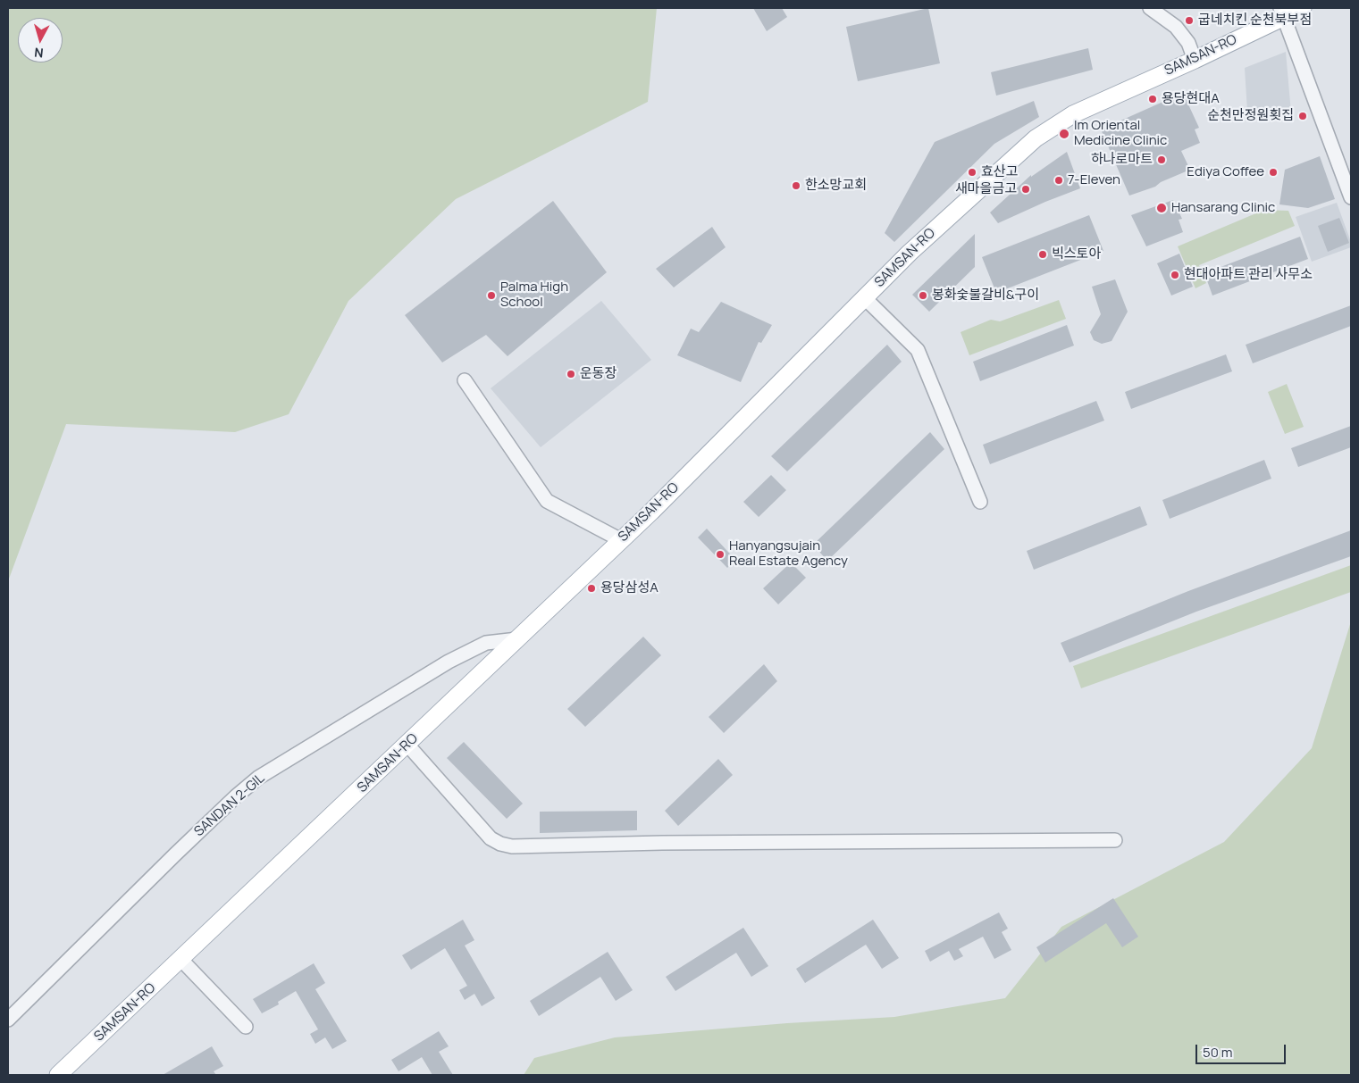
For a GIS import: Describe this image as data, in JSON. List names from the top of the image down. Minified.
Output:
{"streets":{"main road":["SAMSAN-RO"],"street":["SANDAN 2-GIL"]},"crossings":[["SAMSAN-RO","SANDAN 2-GIL"]],"places":["굽네치킨 순천북부점","용당현대A","순천만정원횟집","Im Oriental Medicine Clinic","하나로마트","효산고","Ediya Coffee","7-Eleven","한소망교회","새마을금고","Hansarang Clinic","빅스토아","현대아파트 관리 사무소","Palma High School","봉화숯불갈비&구이","운동장","Hanyangsujain Real Estate Agency","용당삼성A"],"scale_bar":"50 m","north":"bottom"}
